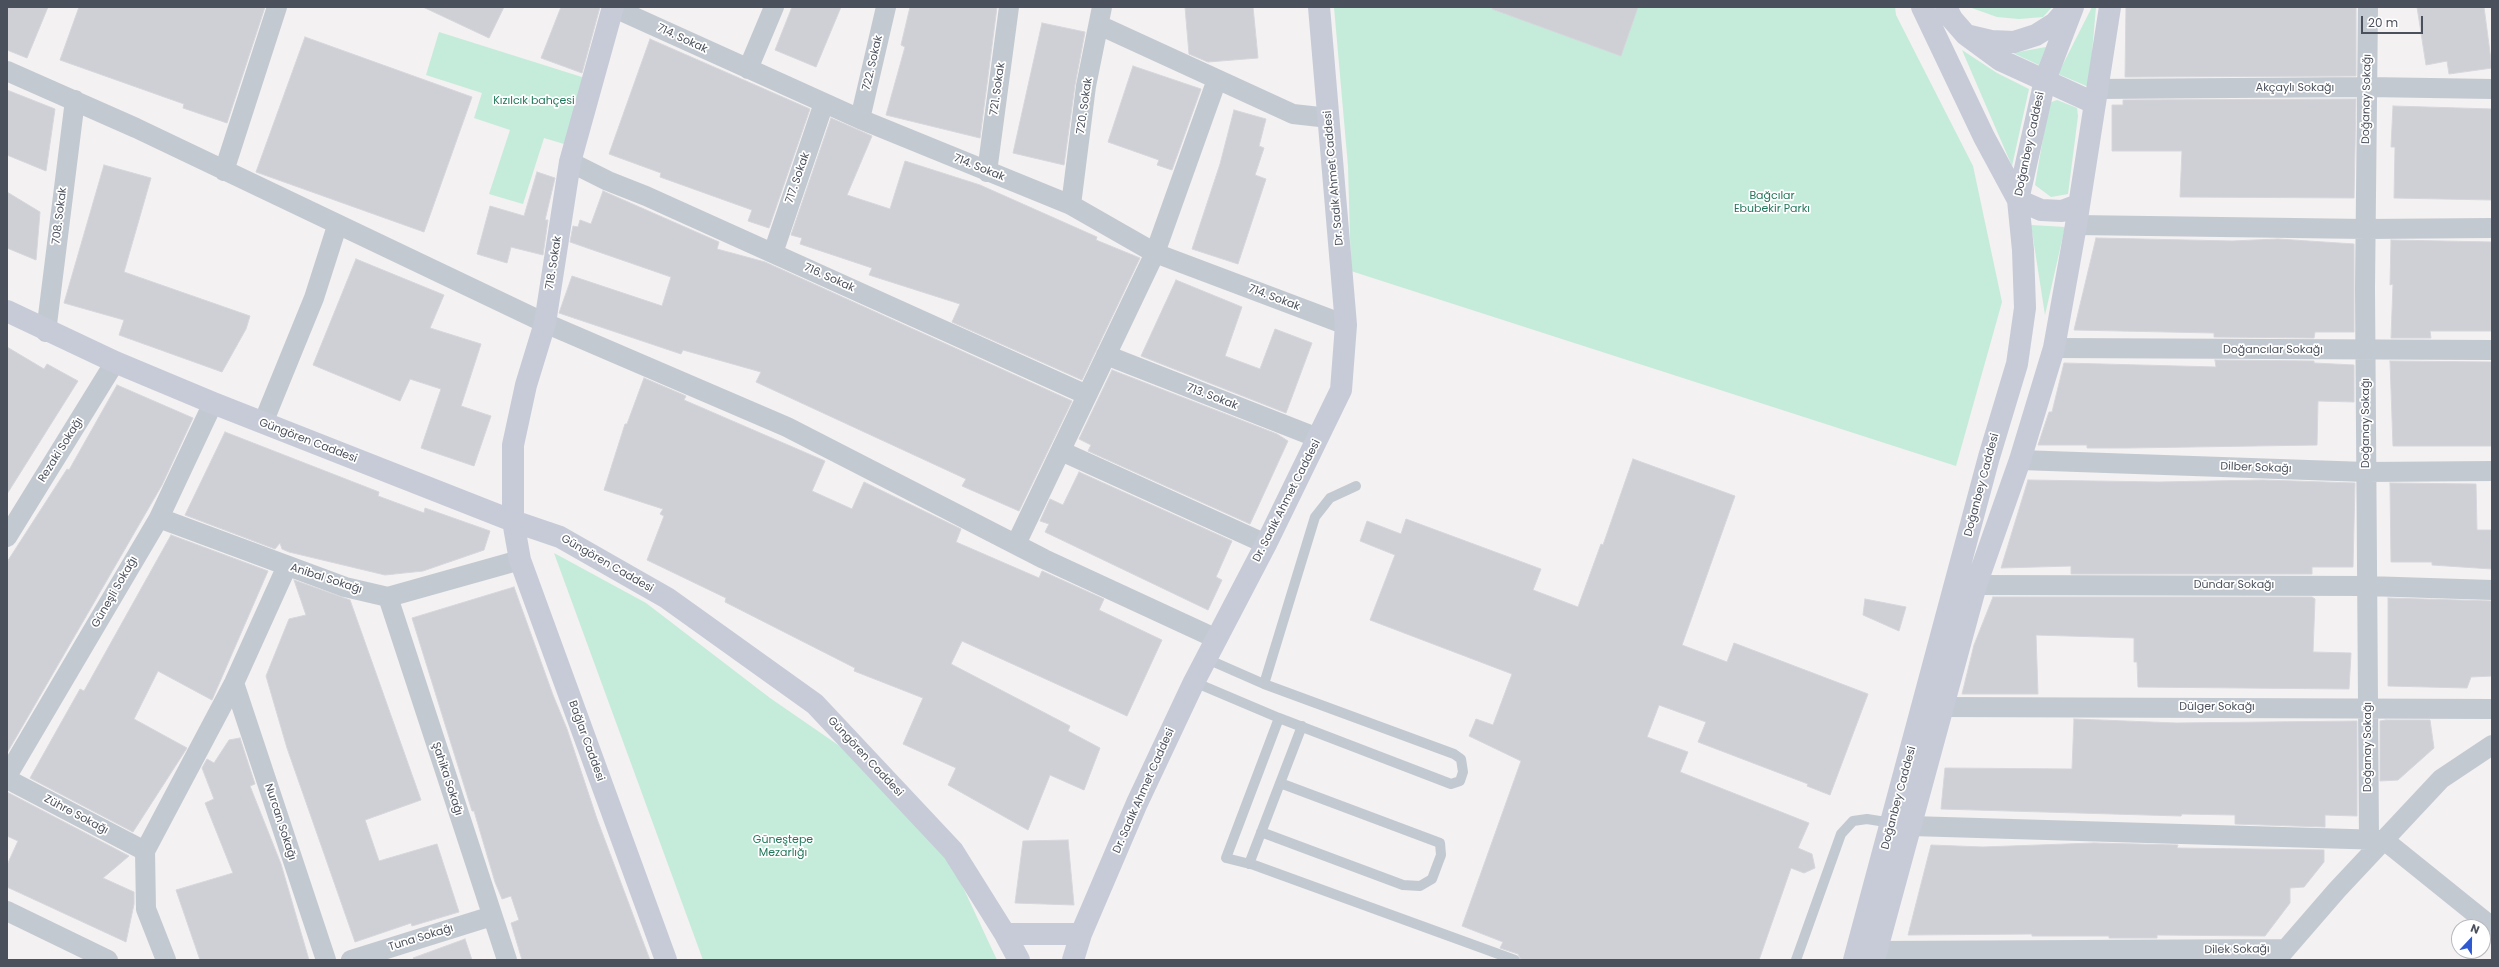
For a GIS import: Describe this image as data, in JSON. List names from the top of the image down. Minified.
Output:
{"streets":{"street":["714. Sokak","722. Sokak","Akçaylı Sokağı","721. Sokak","Doğanay Sokağı","720. Sokak","Doğanbey Caddesi","717. Sokak","Dr. Sadık Ahmet Caddesi","708. Sokak","718. Sokak","716. Sokak","Doğancılar Sokağı","713. Sokak","Güngören Caddesi","Rezaki Sokağı","Dilber Sokağı","Anibal Sokağı","Dündar Sokağı","Güneşli Sokağı","Dülger Sokağı","Bağlar Caddesi","Şahika Sokağı","Zühre Sokağı","Nurcan Sokağı","Tuna Sokağı","Dilek Sokağı"]},"crossings":[["714. Sokak","722. Sokak"],["714. Sokak","721. Sokak"],["714. Sokak","720. Sokak"],["714. Sokak","717. Sokak"],["714. Sokak","Dr. Sadık Ahmet Caddesi"],["714. Sokak","718. Sokak"],["Akçaylı Sokağı","Doğanay Sokağı"],["Akçaylı Sokağı","Doğanbey Caddesi"],["Doğanay Sokağı","Doğancılar Sokağı"],["Doğanay Sokağı","Dilber Sokağı"],["Doğanay Sokağı","Dündar Sokağı"],["Doğanay Sokağı","Dülger Sokağı"],["Doğanbey Caddesi","Doğancılar Sokağı"],["Doğanbey Caddesi","Dilber Sokağı"],["Doğanbey Caddesi","Dündar Sokağı"],["Doğanbey Caddesi","Dülger Sokağı"],["Doğanbey Caddesi","Dilek Sokağı"],["717. Sokak","716. Sokak"],["Dr. Sadık Ahmet Caddesi","713. Sokak"],["708. Sokak","Güngören Caddesi"],["718. Sokak","716. Sokak"],["718. Sokak","Güngören Caddesi"],["718. Sokak","Bağlar Caddesi"],["Güngören Caddesi","Rezaki Sokağı"],["Güngören Caddesi","Güneşli Sokağı"],["Güngören Caddesi","Bağlar Caddesi"],["Anibal Sokağı","Güneşli Sokağı"],["Anibal Sokağı","Bağlar Caddesi"],["Anibal Sokağı","Şahika Sokağı"],["Güneşli Sokağı","Zühre Sokağı"],["Şahika Sokağı","Tuna Sokağı"]],"parks":["Kızılcık bahçesi","Bağcılar Ebubekir Parkı","Güneştepe Mezarlığı"],"scale_bar":"20 m","north":"top"}
